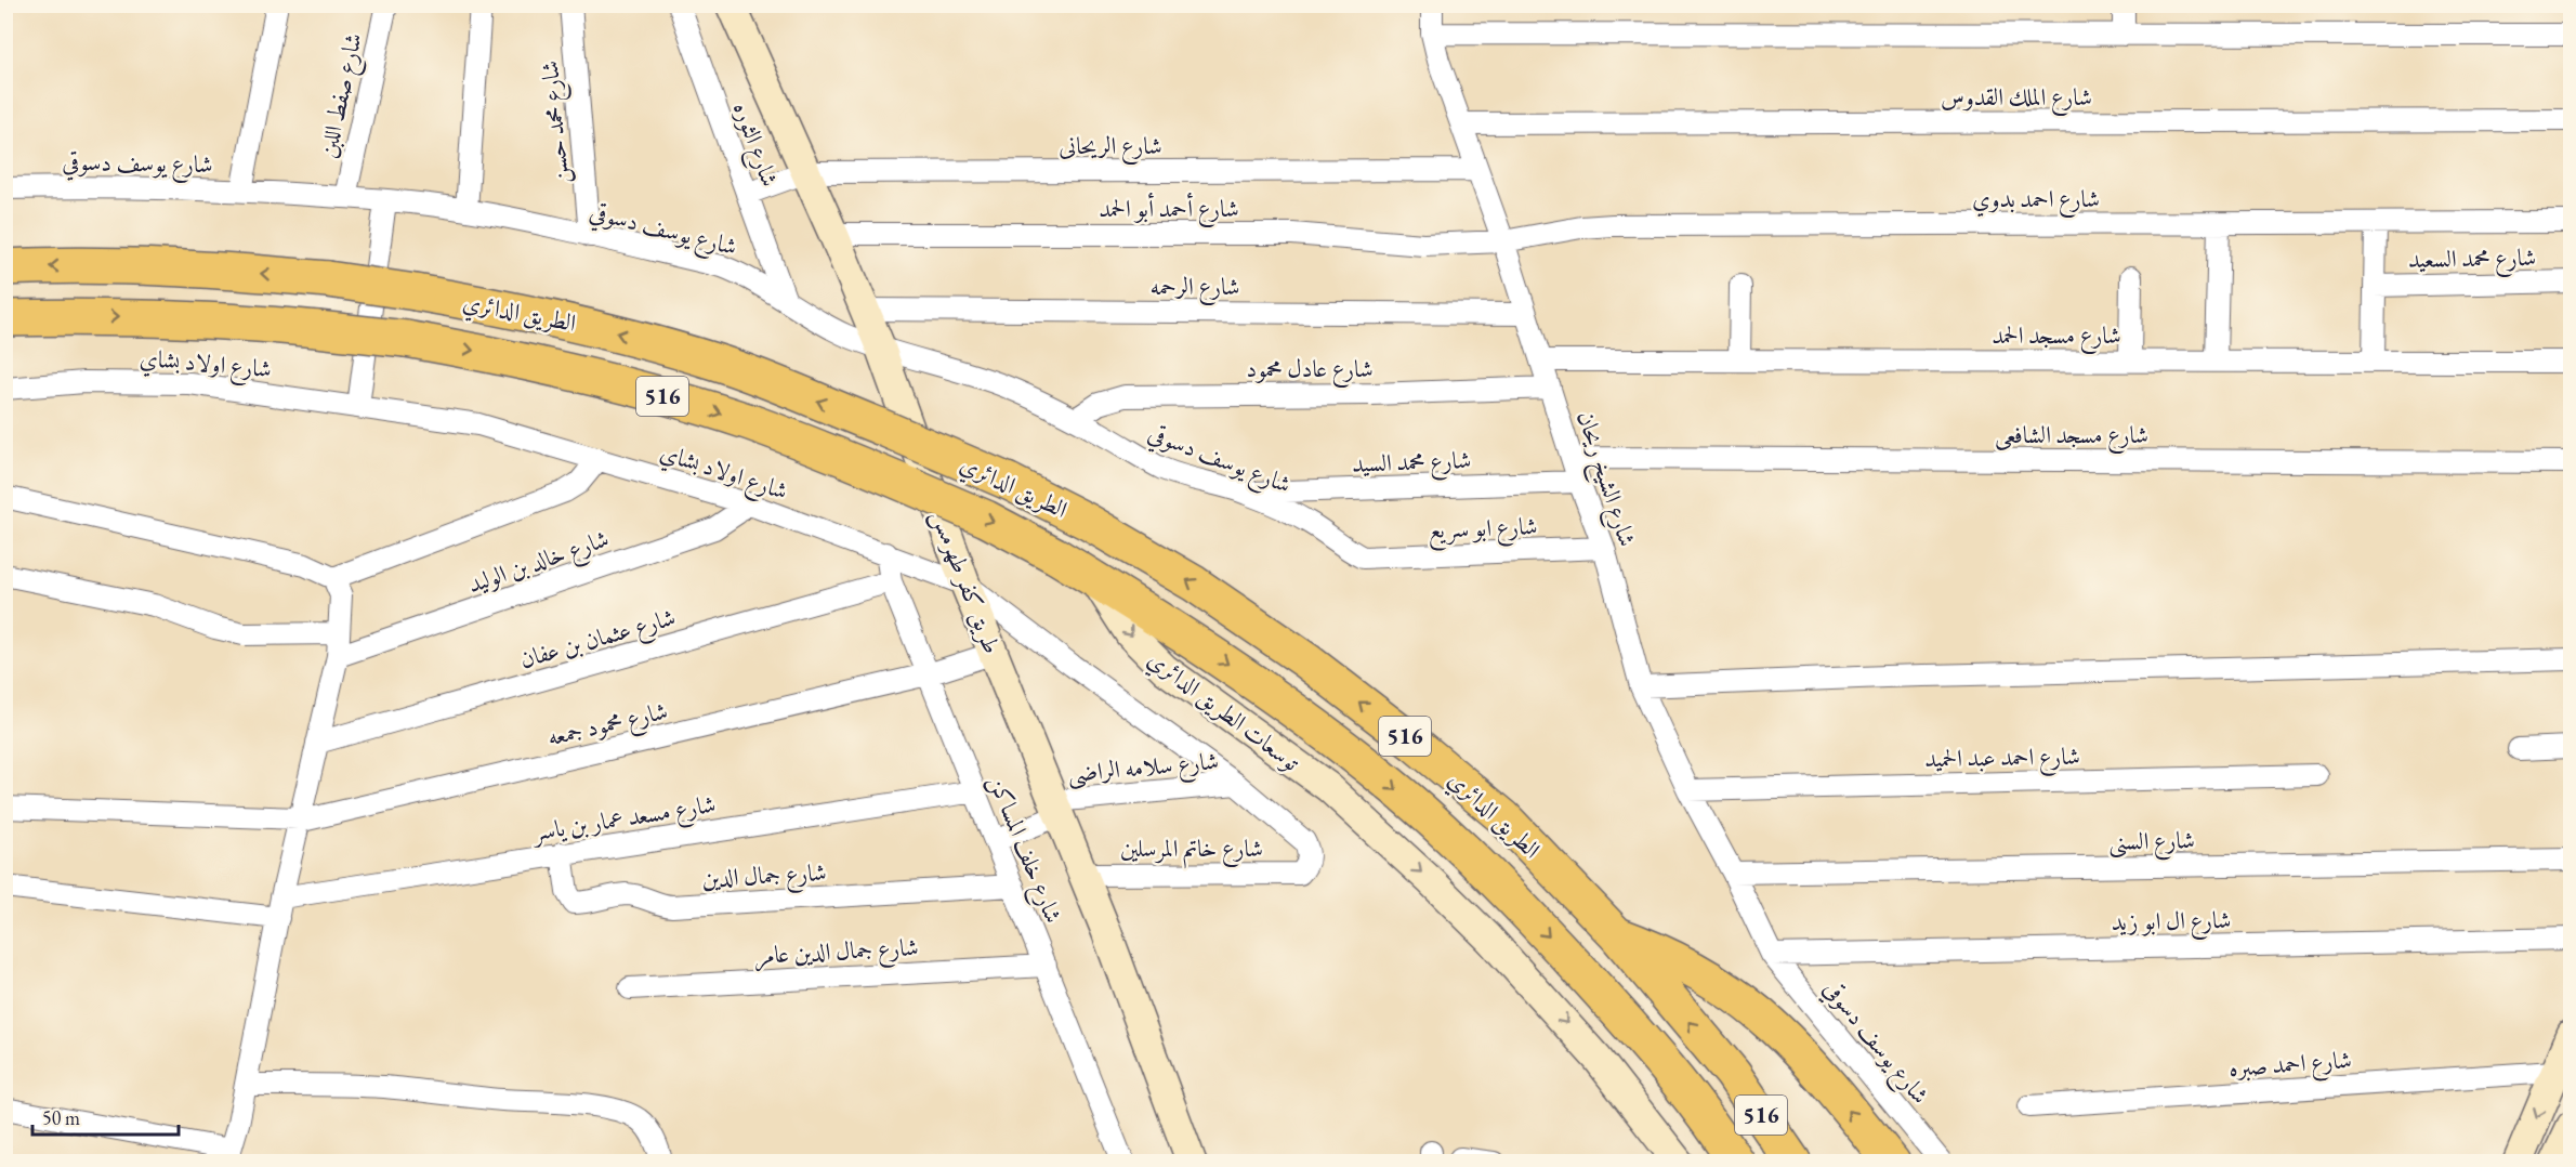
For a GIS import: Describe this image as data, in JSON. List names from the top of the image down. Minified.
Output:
{"streets":{"highway":["الطريق الدائري","516"],"street":["شارع صفط اللبن","شارع الملك القدوس","شارع محمد حسن","شارع الثوره","شارع الريحانى","شارع يوسف دسوقي","شارع احمد بدوي","شارع أحمد أبو الحمد","شارع محمد السعيد","شارع الرحمه","شارع مسجد الحمد","شارع اولاد بشاي","شارع عادل محمود","شارع مسجد الشافعى","شارع محمد السيد","شارع الشيخ ريحان","شارع ابو سريع","شارع خالد بن الوليد","طريق كفر طهرمس","شارع عثمان بن عفان","توسعات الطريق الدائري","شارع محمود جمعه","شارع احمد عبد الحميد","شارع سلامه الراضى","شارع مسعد عمار بن ياسر","شارع السنى","شارع خاتم المرسلين","شارع خلف المساكن","شارع جمال الدين","شارع ال ابو زيد","شارع جمال الدين عامر","شارع احمد صبره"]},"crossings":[["شارع صفط اللبن","شارع يوسف دسوقي"],["شارع الملك القدوس","شارع الشيخ ريحان"],["شارع محمد حسن","شارع يوسف دسوقي"],["شارع الثوره","شارع الريحانى"],["شارع الثوره","شارع يوسف دسوقي"],["شارع الريحانى","شارع الشيخ ريحان"],["شارع الريحانى","طريق كفر طهرمس"],["شارع يوسف دسوقي","شارع عادل محمود"],["شارع يوسف دسوقي","شارع محمد السيد"],["شارع يوسف دسوقي","شارع الشيخ ريحان"],["شارع يوسف دسوقي","شارع ابو سريع"],["شارع يوسف دسوقي","طريق كفر طهرمس"],["شارع يوسف دسوقي","شارع ال ابو زيد"],["شارع احمد بدوي","شارع أحمد أبو الحمد"],["شارع احمد بدوي","شارع الشيخ ريحان"],["شارع أحمد أبو الحمد","شارع الشيخ ريحان"],["شارع أحمد أبو الحمد","طريق كفر طهرمس"],["شارع الرحمه","شارع الشيخ ريحان"],["شارع الرحمه","طريق كفر طهرمس"],["الطريق الدائري","توسعات الطريق الدائري"],["شارع مسجد الحمد","شارع الشيخ ريحان"],["شارع اولاد بشاي","شارع خالد بن الوليد"],["شارع اولاد بشاي","طريق كفر طهرمس"],["شارع اولاد بشاي","شارع سلامه الراضى"],["شارع اولاد بشاي","شارع خاتم المرسلين"],["شارع اولاد بشاي","شارع خلف المساكن"],["شارع عادل محمود","شارع الشيخ ريحان"],["شارع مسجد الشافعى","شارع الشيخ ريحان"],["شارع محمد السيد","شارع الشيخ ريحان"],["شارع الشيخ ريحان","شارع ابو سريع"],["شارع الشيخ ريحان","شارع احمد عبد الحميد"],["شارع الشيخ ريحان","شارع السنى"],["شارع الشيخ ريحان","شارع ال ابو زيد"],["طريق كفر طهرمس","شارع محمود جمعه"],["طريق كفر طهرمس","شارع سلامه الراضى"],["طريق كفر طهرمس","شارع خاتم المرسلين"],["شارع عثمان بن عفان","شارع خلف المساكن"],["شارع محمود جمعه","شارع خلف المساكن"],["شارع سلامه الراضى","شارع خلف المساكن"],["شارع مسعد عمار بن ياسر","شارع خلف المساكن"],["شارع مسعد عمار بن ياسر","شارع جمال الدين"],["شارع خلف المساكن","شارع جمال الدين"],["شارع خلف المساكن","شارع جمال الدين عامر"]],"one_way":["توسعات الطريق الدائري"],"scale_bar":"50 m"}
